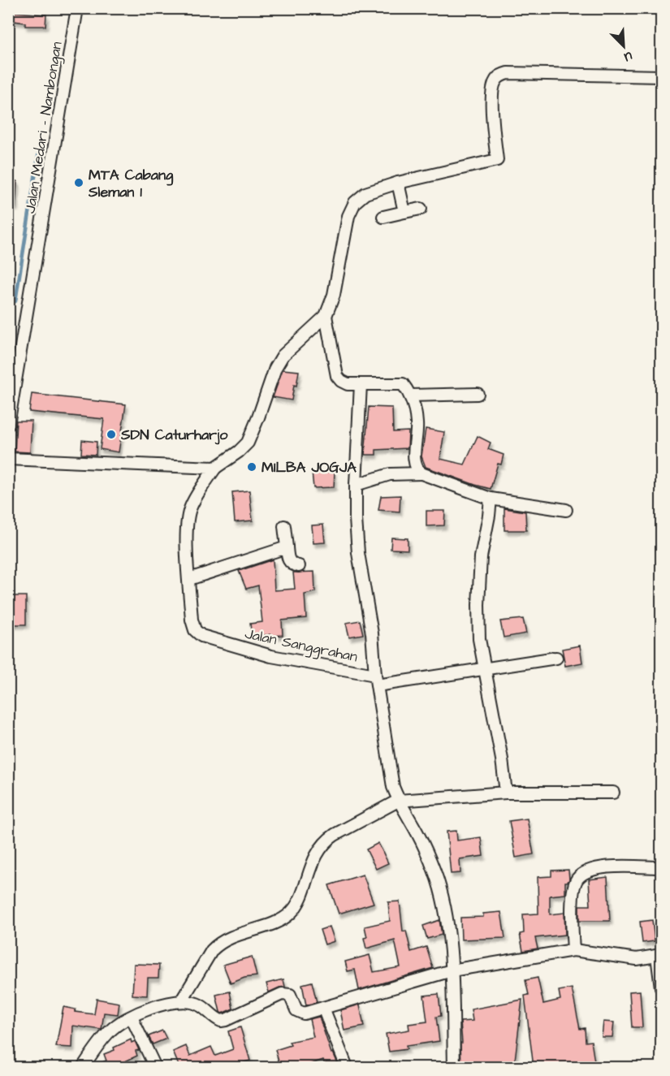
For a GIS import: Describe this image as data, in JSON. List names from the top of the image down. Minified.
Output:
{"streets":{"street":["Jalan Medari - Nambongan","Jalan Sanggrahan"]},"places":["MTA Cabang Sleman 1","SDN Caturharjo","MILBA JOGJA"],"north":"bottom right"}
